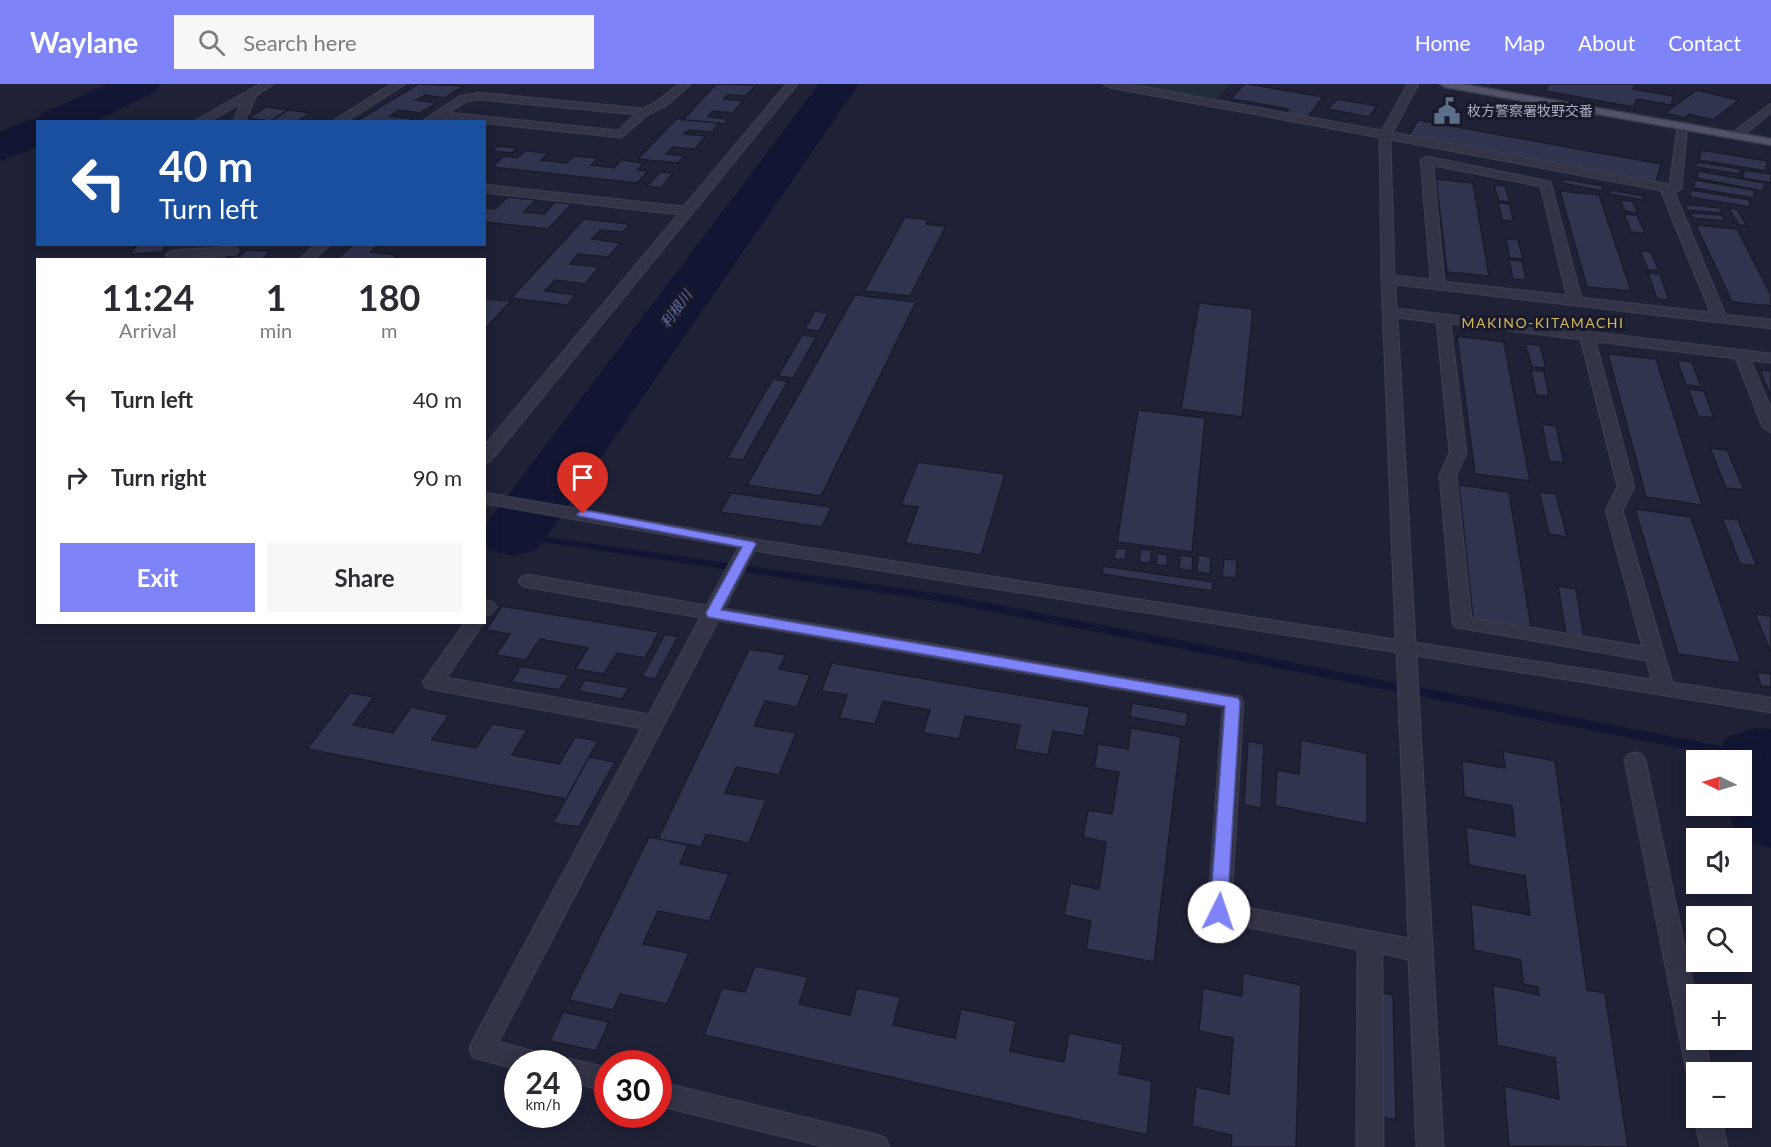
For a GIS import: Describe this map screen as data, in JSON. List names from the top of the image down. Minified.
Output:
{"districts":["MAKINO-KITAMACHI"],"water":["利根川"],"places":{"public building":["枚方警察署牧野交番"]},"north":"left","page":{"header":"Waylane","search":"Search here","nav":["Home","Map","About","Contact"],"turn":["40 m","Turn left"],"eta":["11:24","Arrival","1","min","180","m"],"list":[{"name":"Turn left","value":"40 m"},{"name":"Turn right","value":"90 m"}],"buttons":["Exit","Share"],"map_buttons":["+","−"],"speed":"24 km/h","limit":"30"}}
